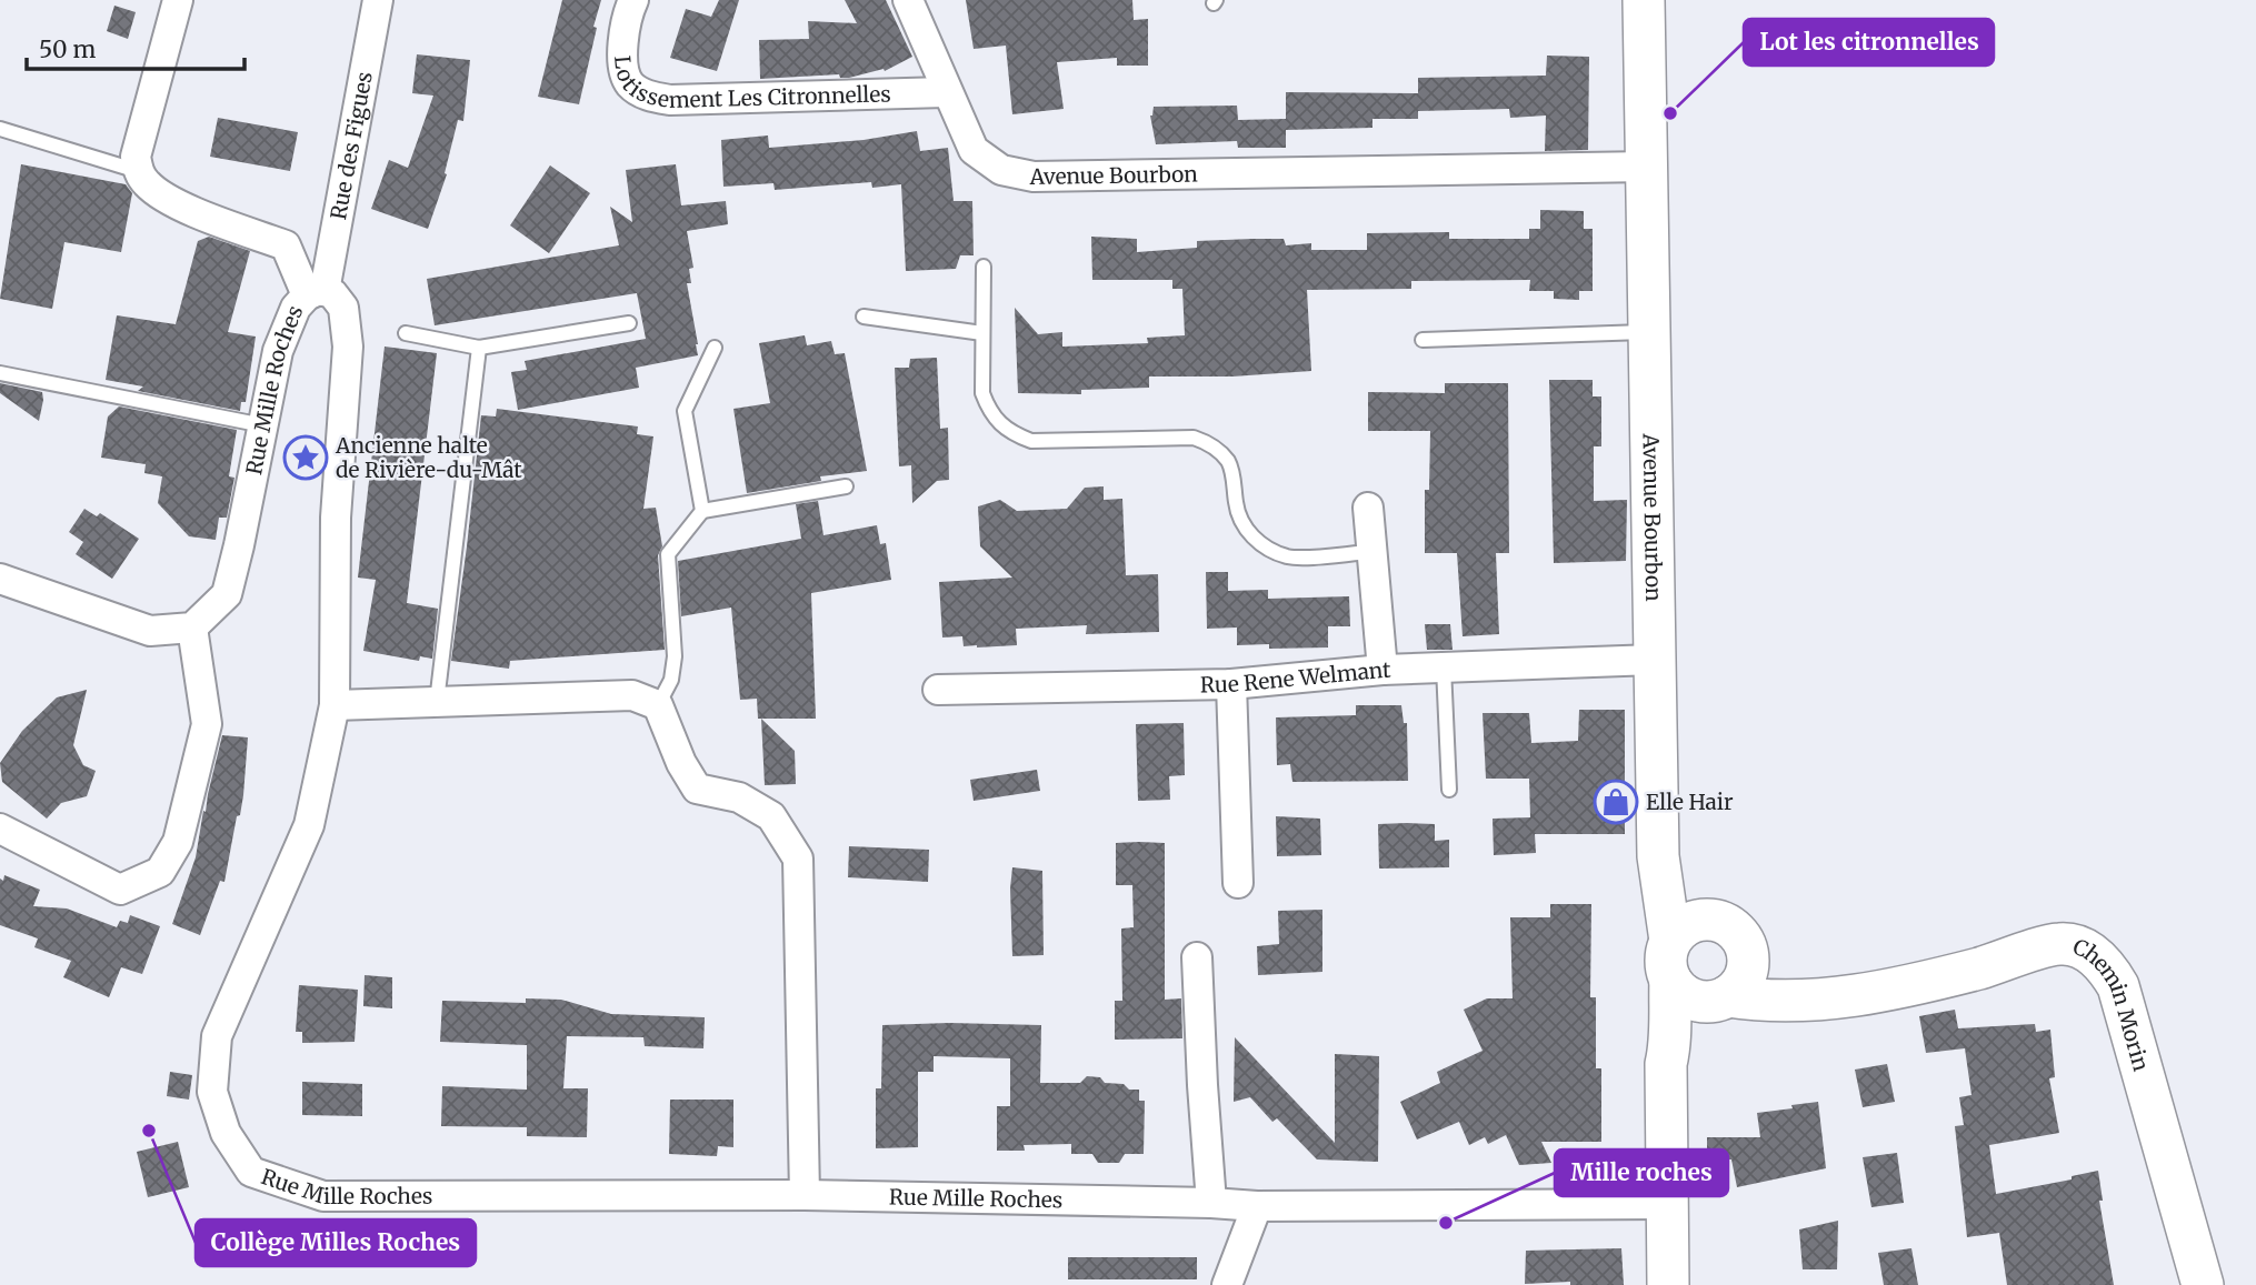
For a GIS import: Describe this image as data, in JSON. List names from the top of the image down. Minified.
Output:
{"streets":{"street":["Lotissement Les Citronnelles","Rue des Figues","Avenue Bourbon","Rue Mille Roches","Rue Rene Welmant","Chemin Morin"]},"crossings":[["Lotissement Les Citronnelles","Avenue Bourbon"],["Rue des Figues","Rue Mille Roches"],["Avenue Bourbon","Rue Mille Roches"],["Avenue Bourbon","Rue Rene Welmant"],["Avenue Bourbon","Chemin Morin"]],"places":{"other":["Lot les citronnelles","Collège Milles Roches","Mille roches"],"place":["Ancienne halte de Rivière-du-Mât"],"shop":["Elle Hair"]},"scale_bar":"50 m"}
